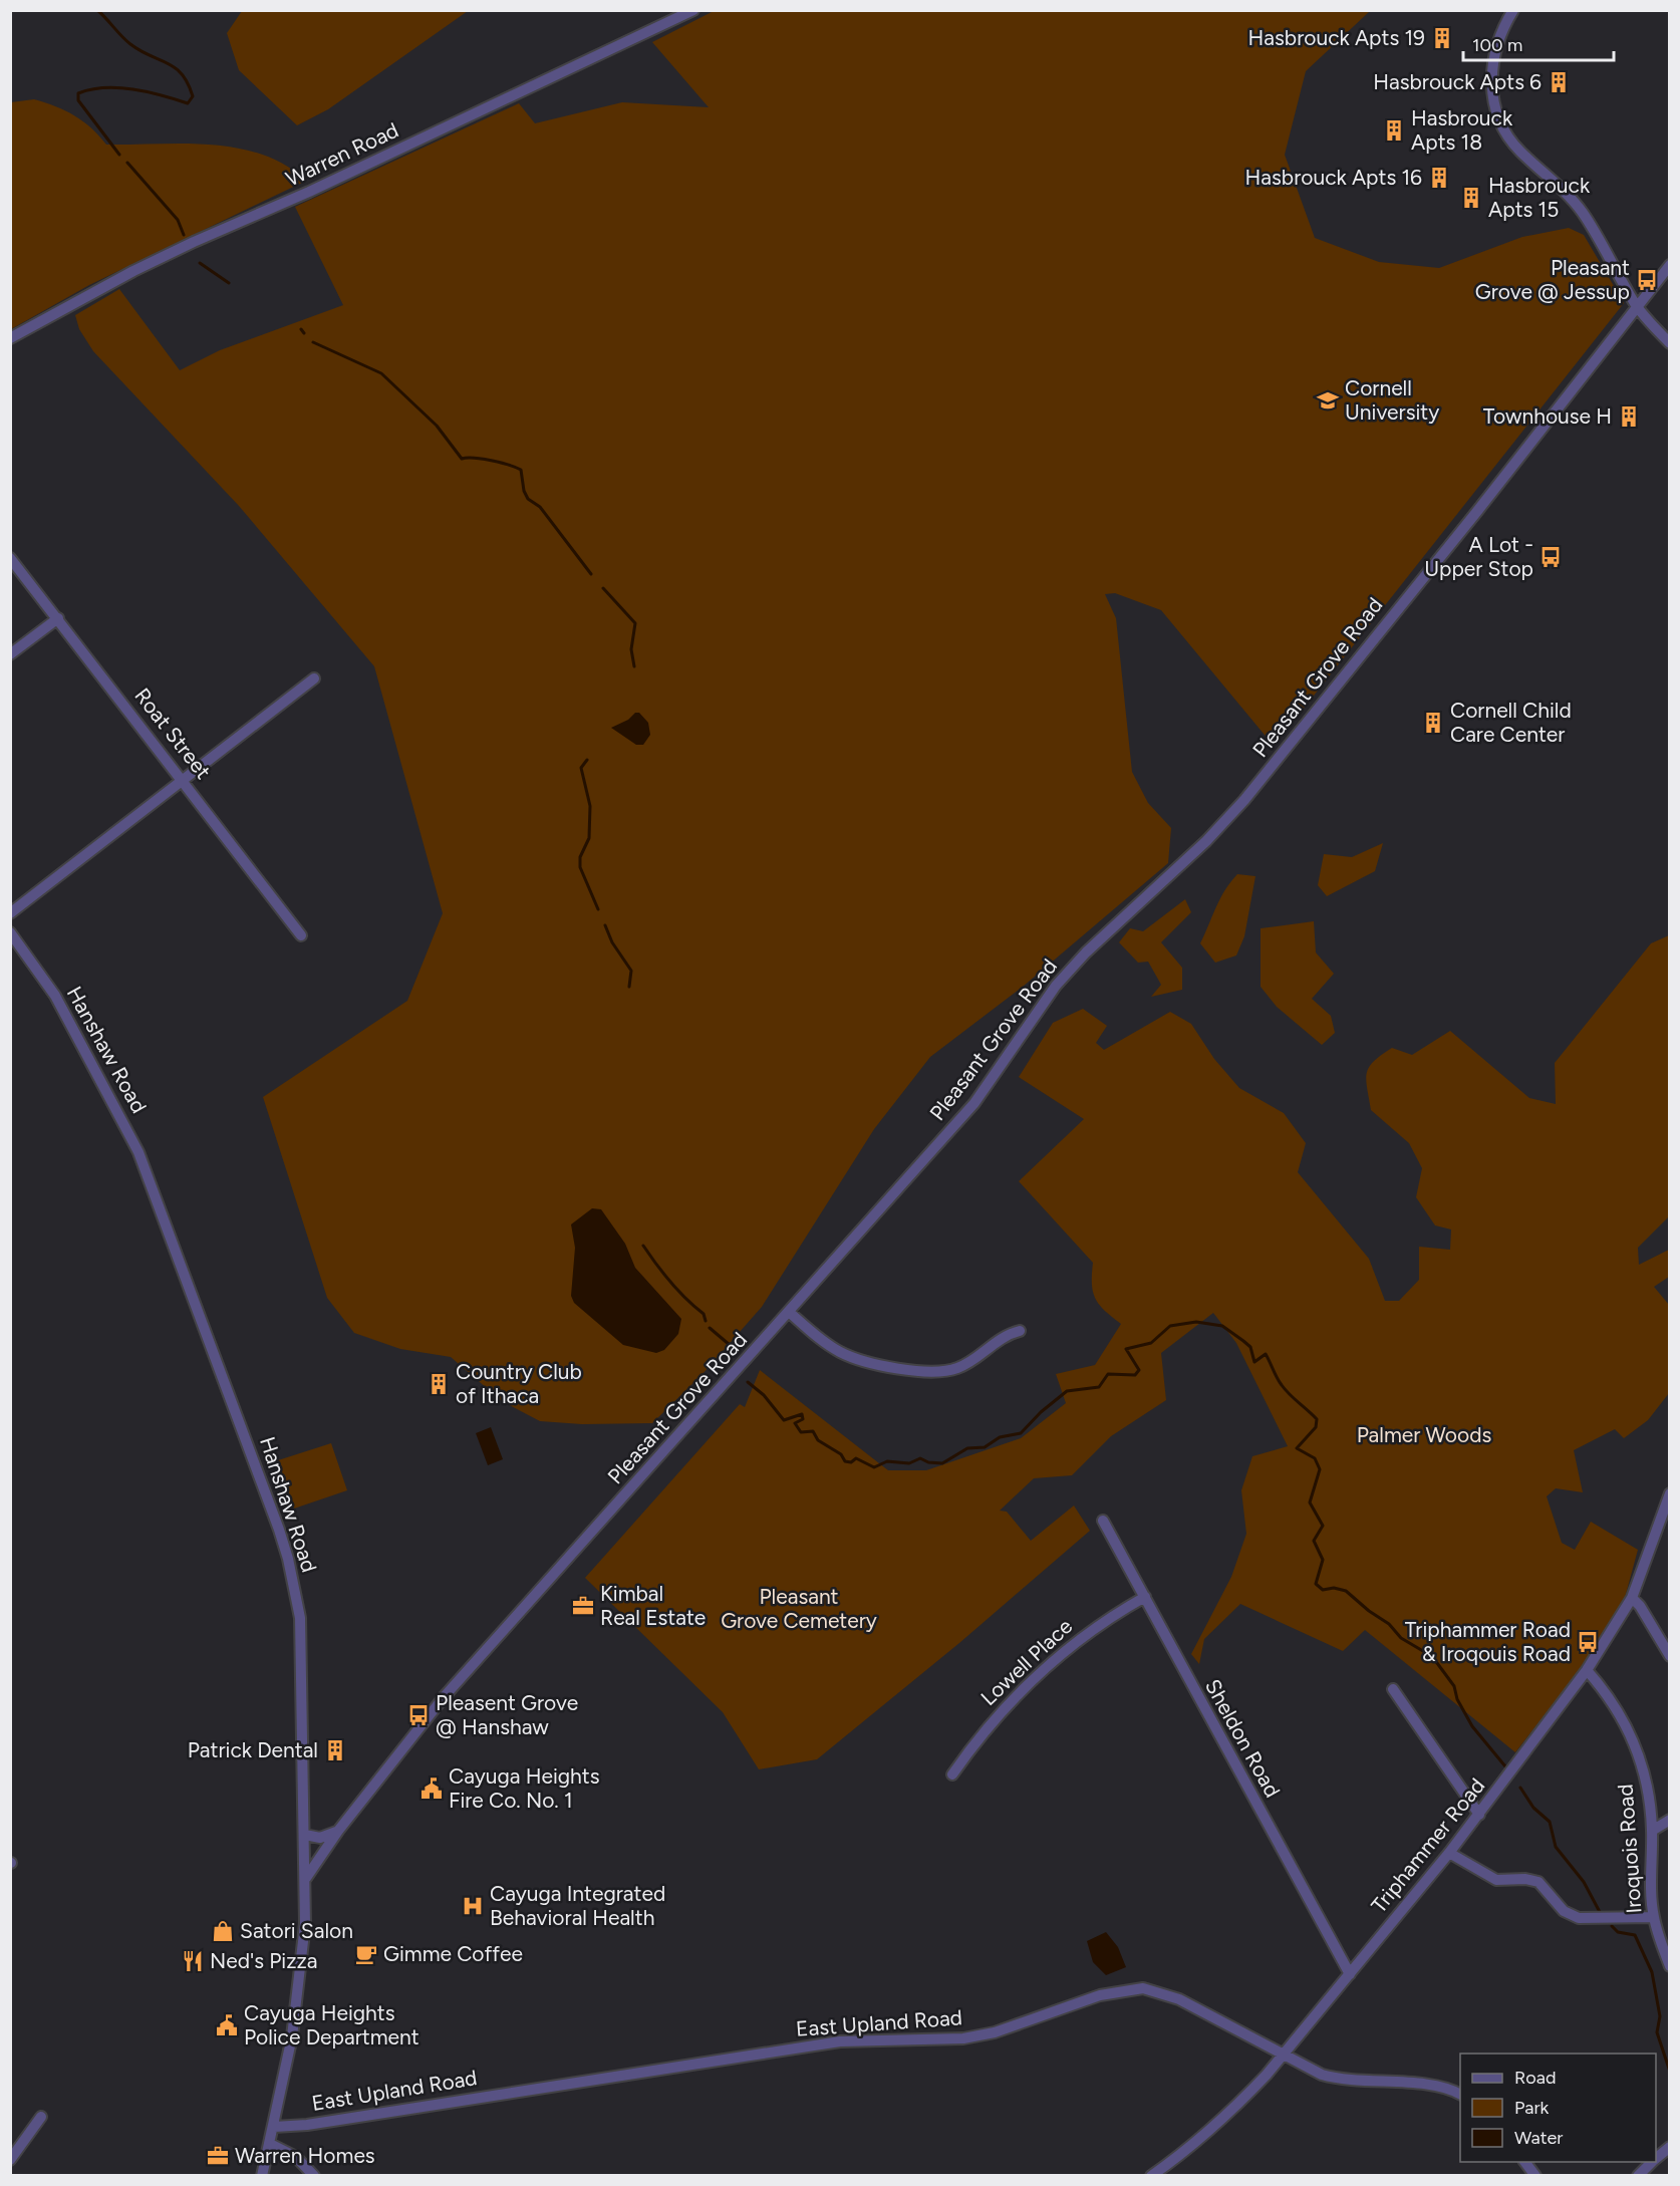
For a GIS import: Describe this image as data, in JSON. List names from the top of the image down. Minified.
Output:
{"streets":{"street":["Warren Road","Pleasant Grove Road","Roat Street","Hanshaw Road","Lowell Place","Sheldon Road","Triphammer Road","Iroquois Road","East Upland Road"]},"crossings":[["Pleasant Grove Road","Hanshaw Road"],["Hanshaw Road","East Upland Road"],["Lowell Place","Sheldon Road"],["Sheldon Road","Triphammer Road"],["Triphammer Road","Iroquois Road"],["Triphammer Road","East Upland Road"]],"parks":["Palmer Woods","Pleasant Grove Cemetery"],"places":{"building":["Hasbrouck Apts 19","Hasbrouck Apts 6","Hasbrouck Apts 18","Hasbrouck Apts 16","Hasbrouck Apts 15","Townhouse H","Cornell Child Care Center","Country Club of Ithaca","Patrick Dental"],"bus stop":["Pleasant Grove @ Jessup","A Lot - Upper Stop","Triphammer Road & Iroqouis Road","Pleasent Grove @ Hanshaw"],"school or university":["Cornell University"],"office":["Kimbal Real Estate","Warren Homes"],"public building":["Cayuga Heights Fire Co. No. 1","Cayuga Heights Police Department"],"hospital":["Cayuga Integrated Behavioral Health"],"shop":["Satori Salon"],"cafe":["Gimme Coffee"],"restaurant":["Ned's Pizza"]},"legend":["Road","Park","Water"],"scale_bar":"100 m"}
